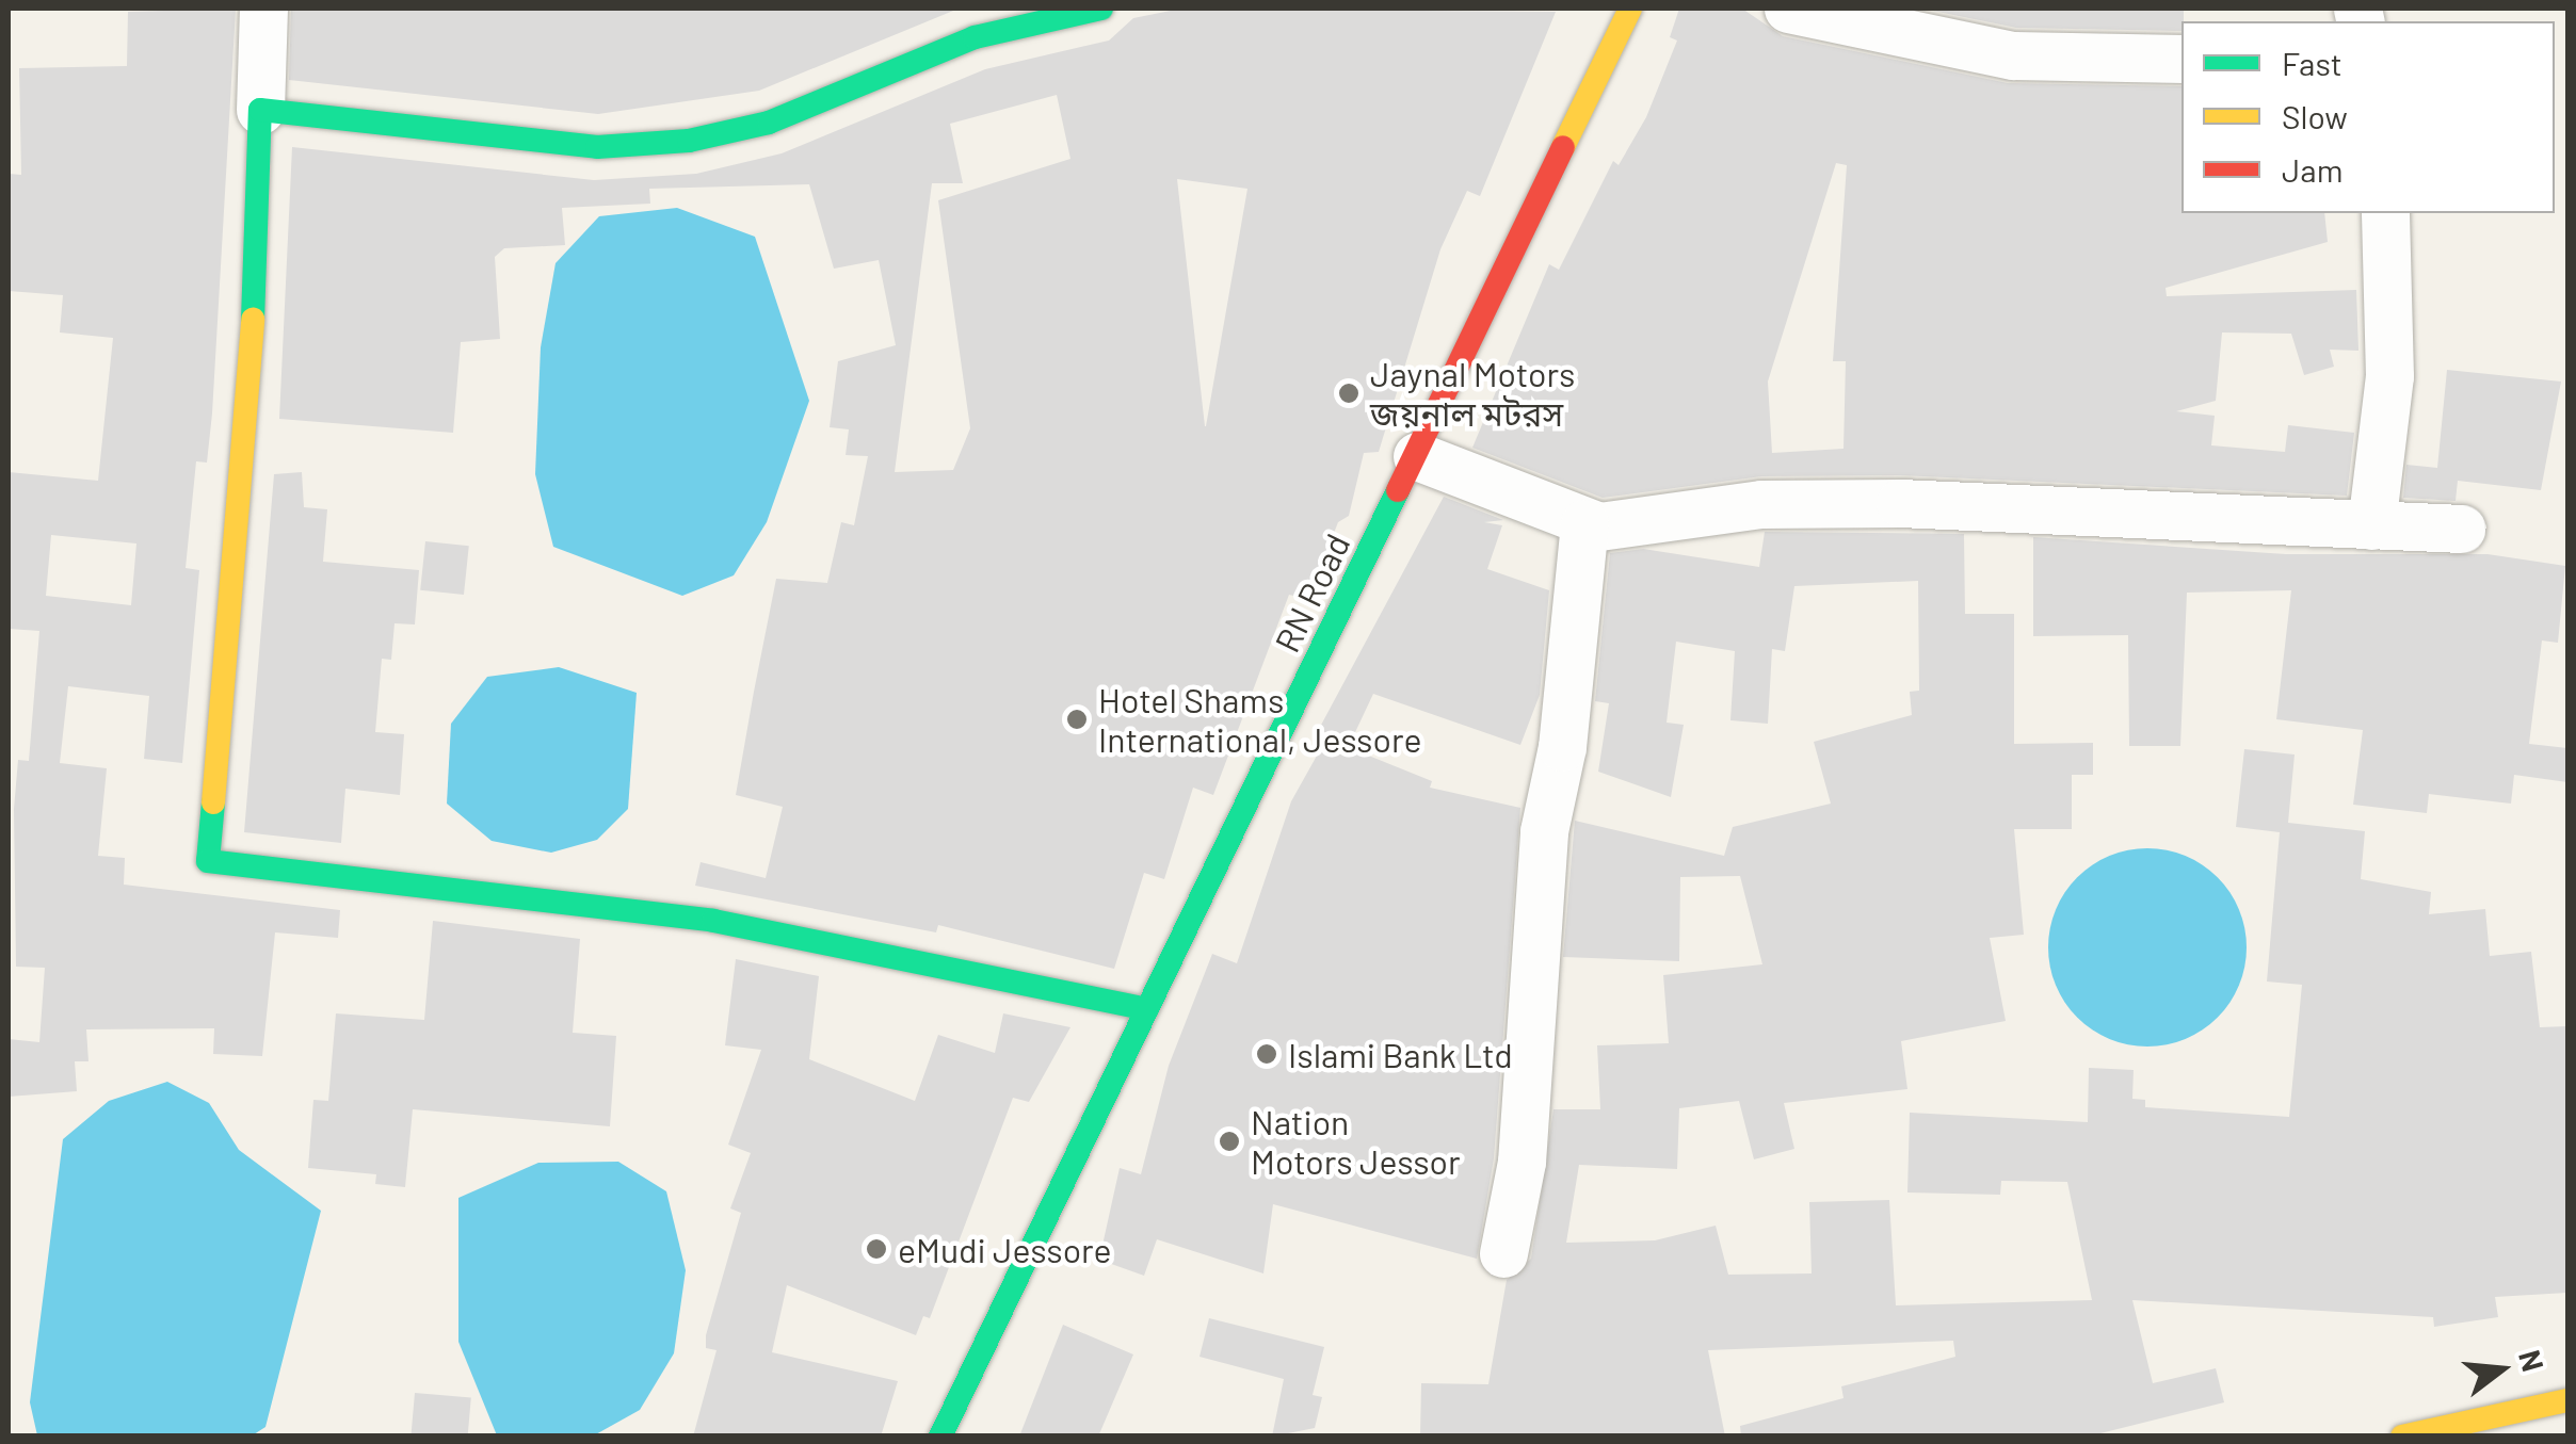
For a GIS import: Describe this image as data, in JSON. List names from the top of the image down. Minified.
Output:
{"streets":{"main road":["RN Road"]},"places":["Jaynal Motors জয়নাল মটরস","Hotel Shams International, Jessore","Islami Bank Ltd","Nation Motors Jessor","eMudi Jessore"],"legend":["Fast","Slow","Jam"],"north":"right"}
